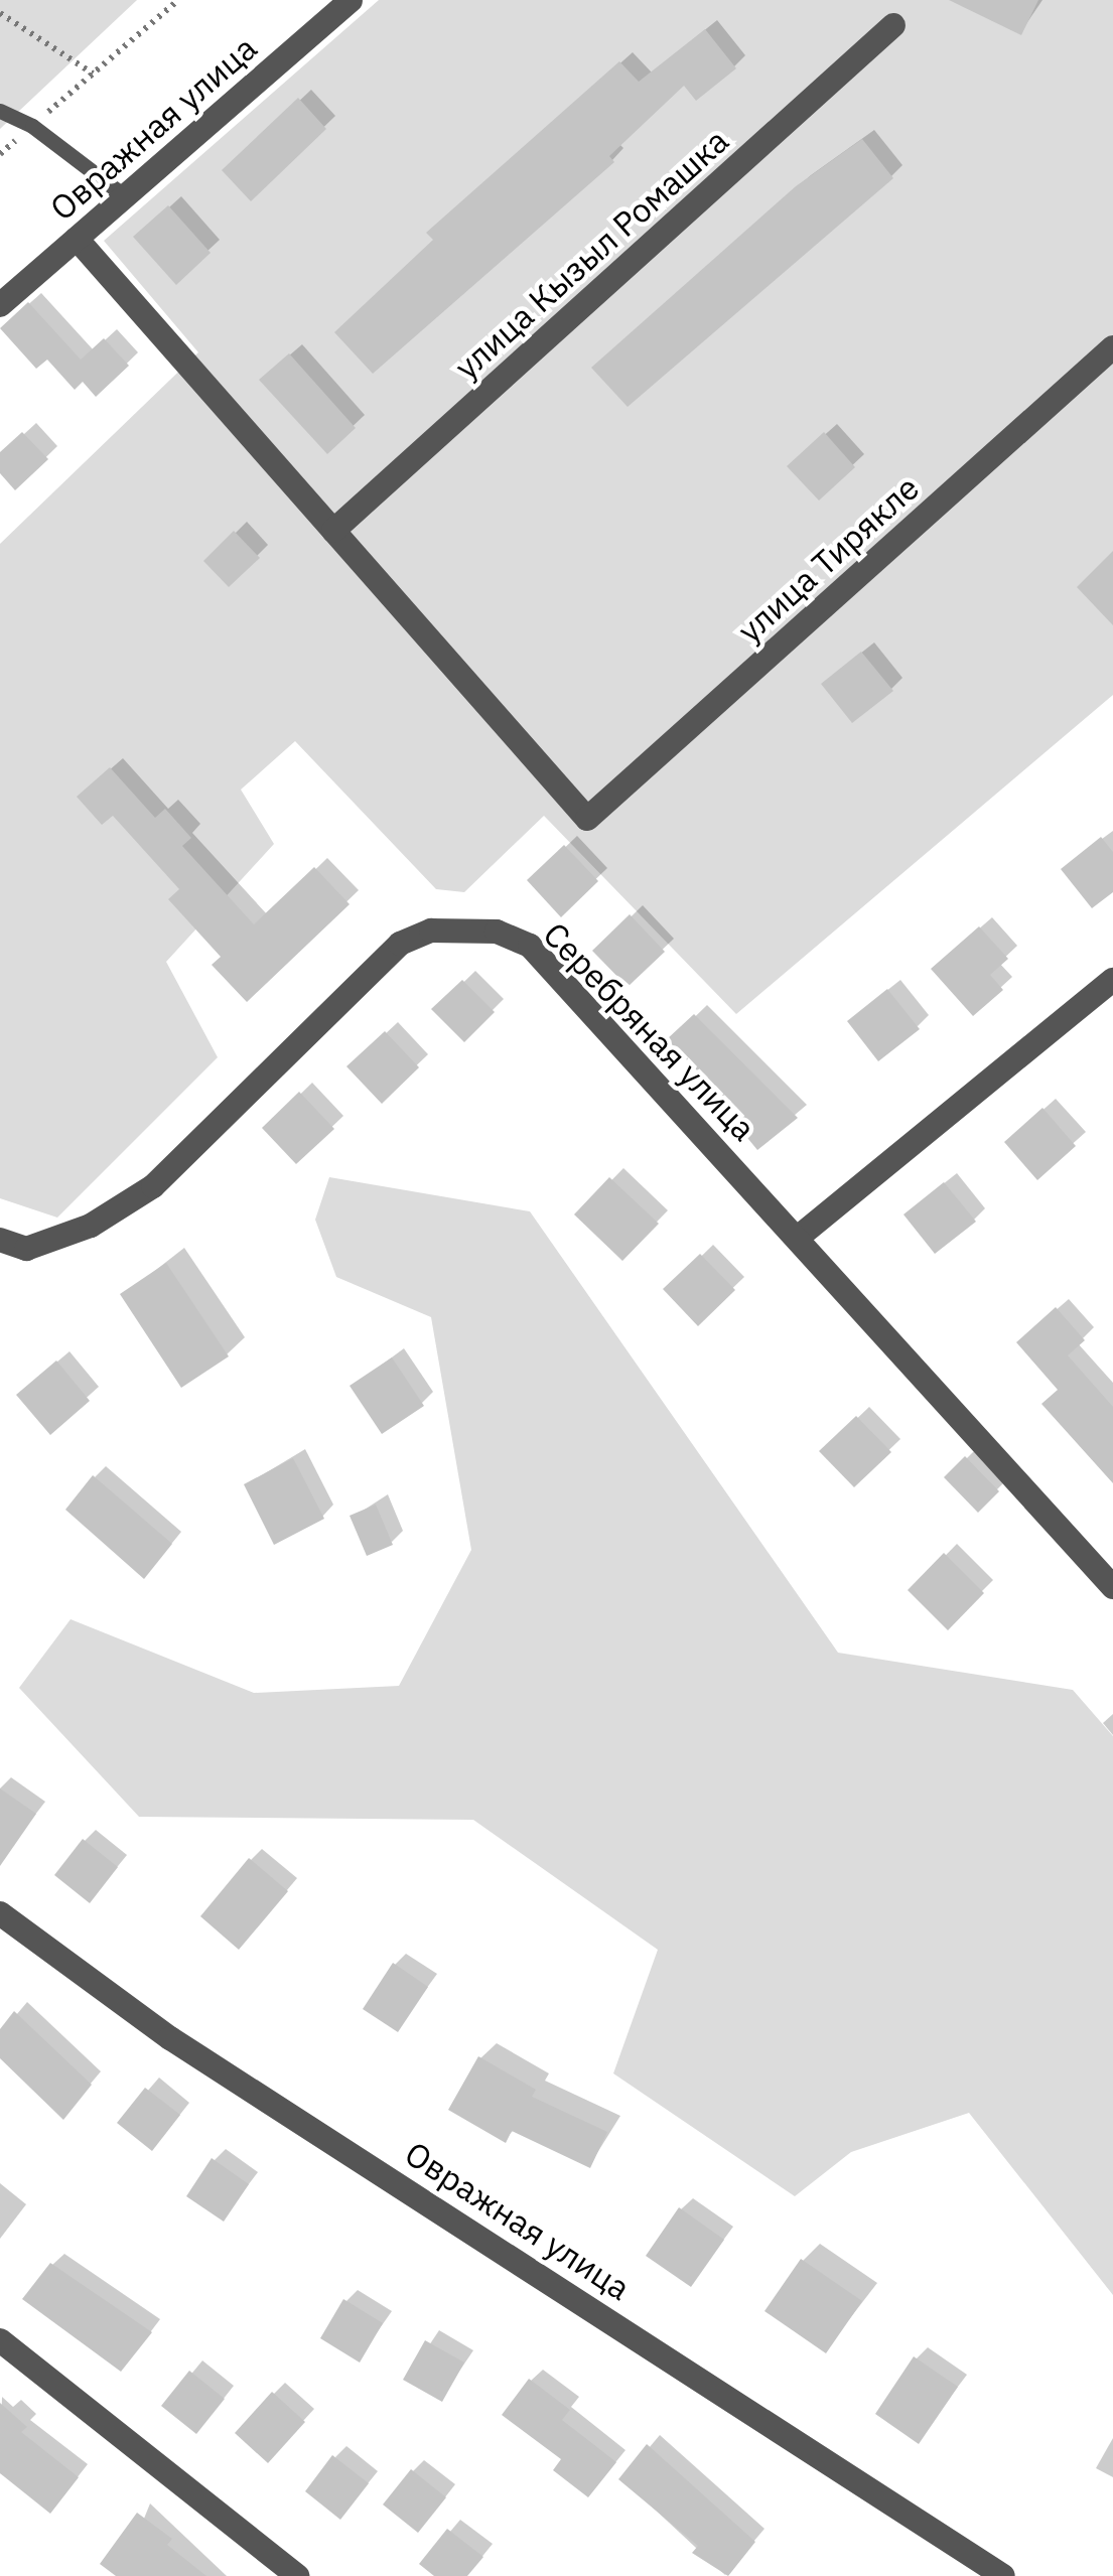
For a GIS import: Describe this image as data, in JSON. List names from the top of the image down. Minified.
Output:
{"streets":{"street":["Овражная улица","улица Кызыл Ромашка","улица Тирякле","Серебряная улица"]},"crossings":[["улица Кызыл Ромашка","улица Тирякле"]]}
